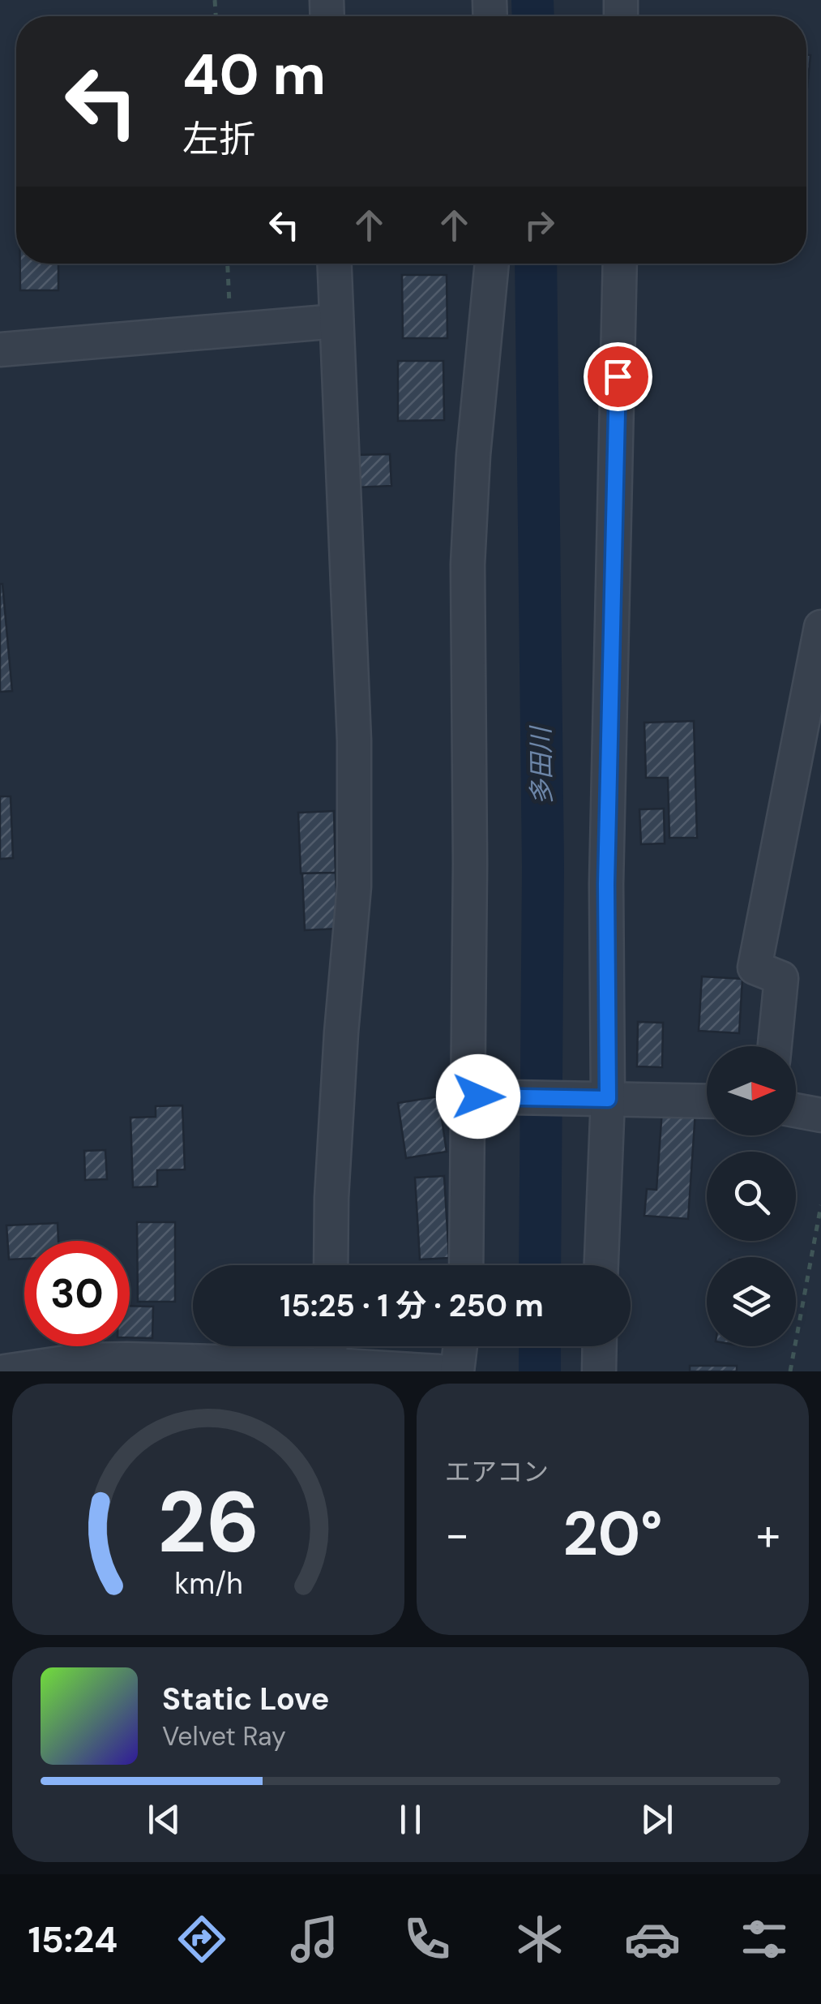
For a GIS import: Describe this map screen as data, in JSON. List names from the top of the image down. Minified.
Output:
{"water":["多田川"],"north":"right","page":{"turn":["40 m","左折"],"limit":"30","trip":"15:25 · 1 分 · 250 m","tile":"エアコン","heat":["−","20°","+"],"song":["Static Love","Velvet Ray"],"tabs":"15:24","gauge":["26","km/h"]}}
